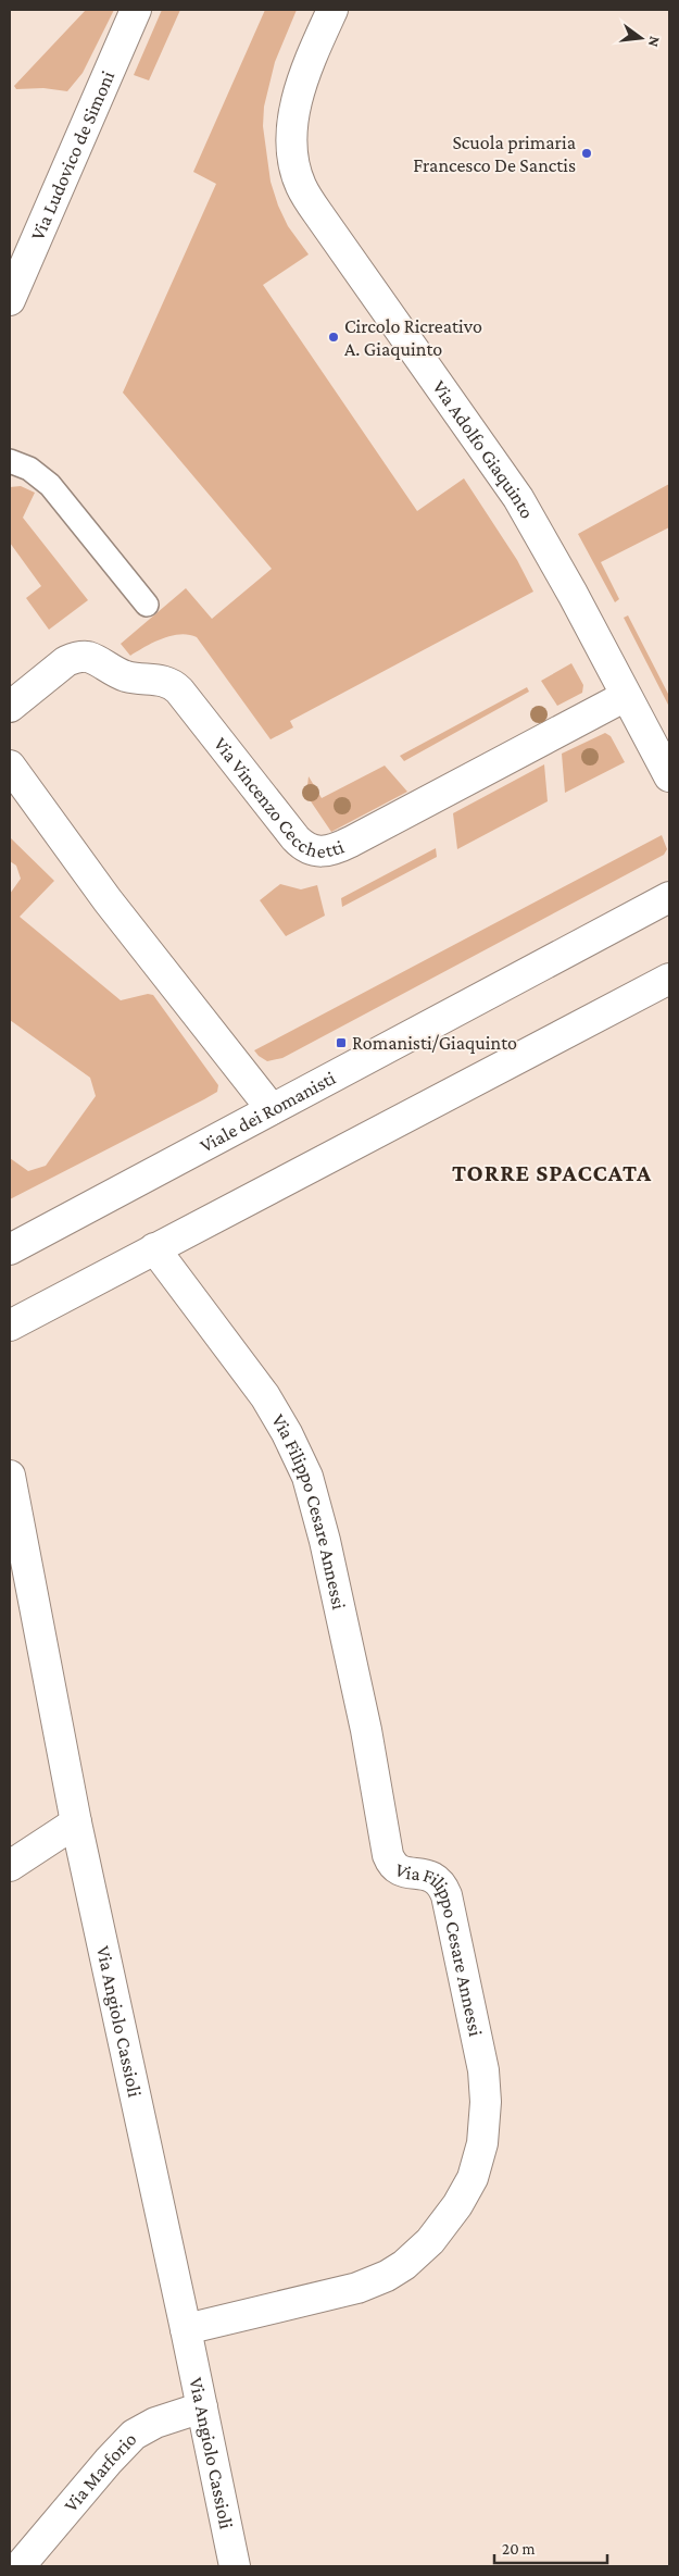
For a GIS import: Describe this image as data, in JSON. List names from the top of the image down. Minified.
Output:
{"streets":{"street":["Via Ludovico de Simoni","Via Adolfo Giaquinto","Via Vincenzo Cecchetti","Viale dei Romanisti","Via Filippo Cesare Annessi","Via Angiolo Cassioli","Via Marforio"]},"crossings":[["Via Adolfo Giaquinto","Via Vincenzo Cecchetti"],["Via Filippo Cesare Annessi","Via Angiolo Cassioli"],["Via Angiolo Cassioli","Via Marforio"]],"districts":["TORRE SPACCATA"],"places":{"other":["Scuola primaria Francesco De Sanctis","Circolo Ricreativo A. Giaquinto"],"transit":["Romanisti/Giaquinto"]},"scale_bar":"20 m","north":"right"}
